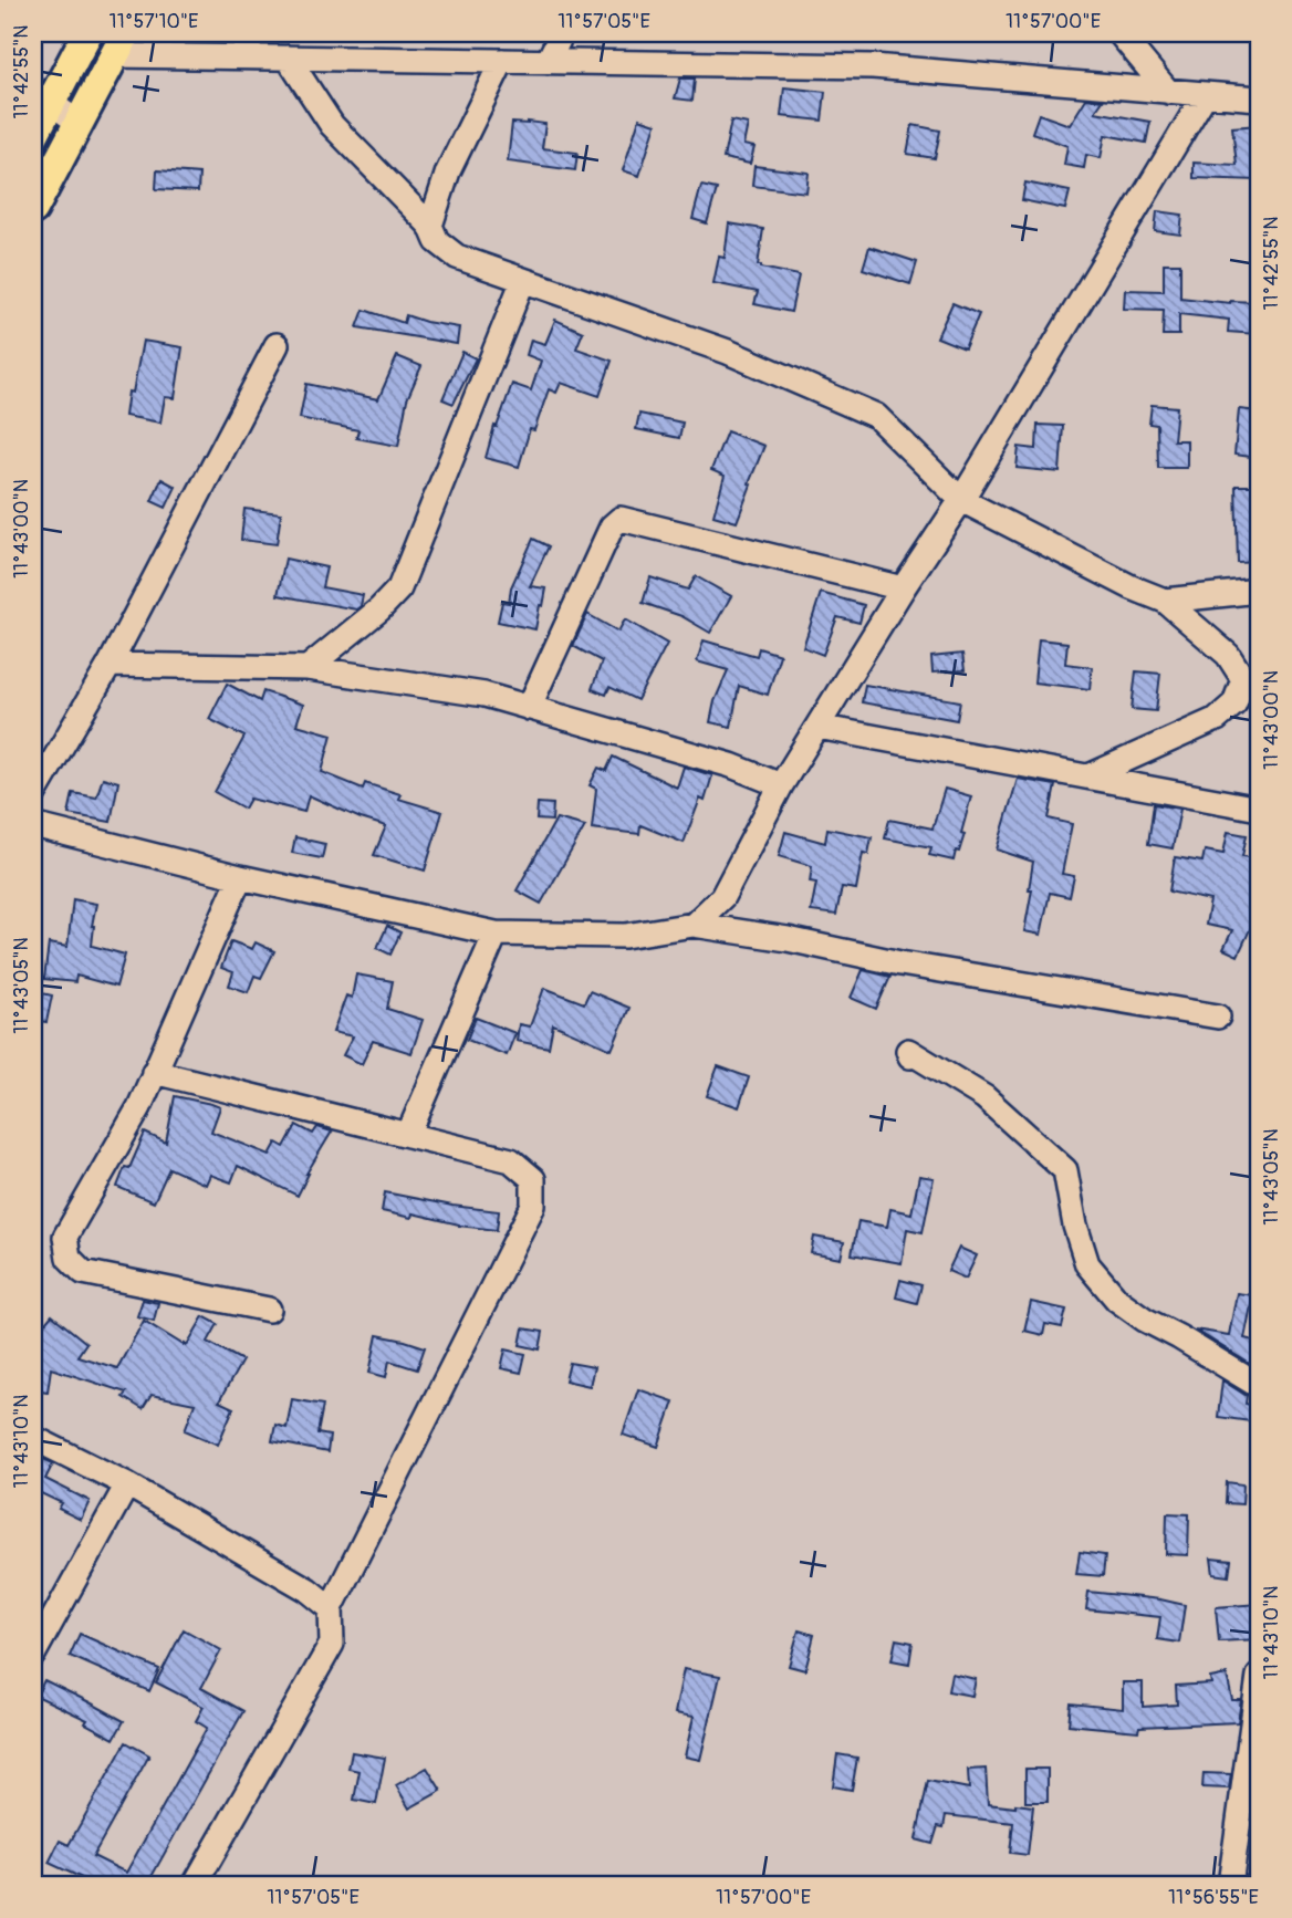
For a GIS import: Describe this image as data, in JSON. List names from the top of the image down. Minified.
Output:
{"coordinates":["11°57'10\"E","11°57'05\"E","11°57'00\"E","11°42'55\"N","11°43'00\"N","11°43'05\"N","11°43'10\"N","11°56'55\"E"]}
